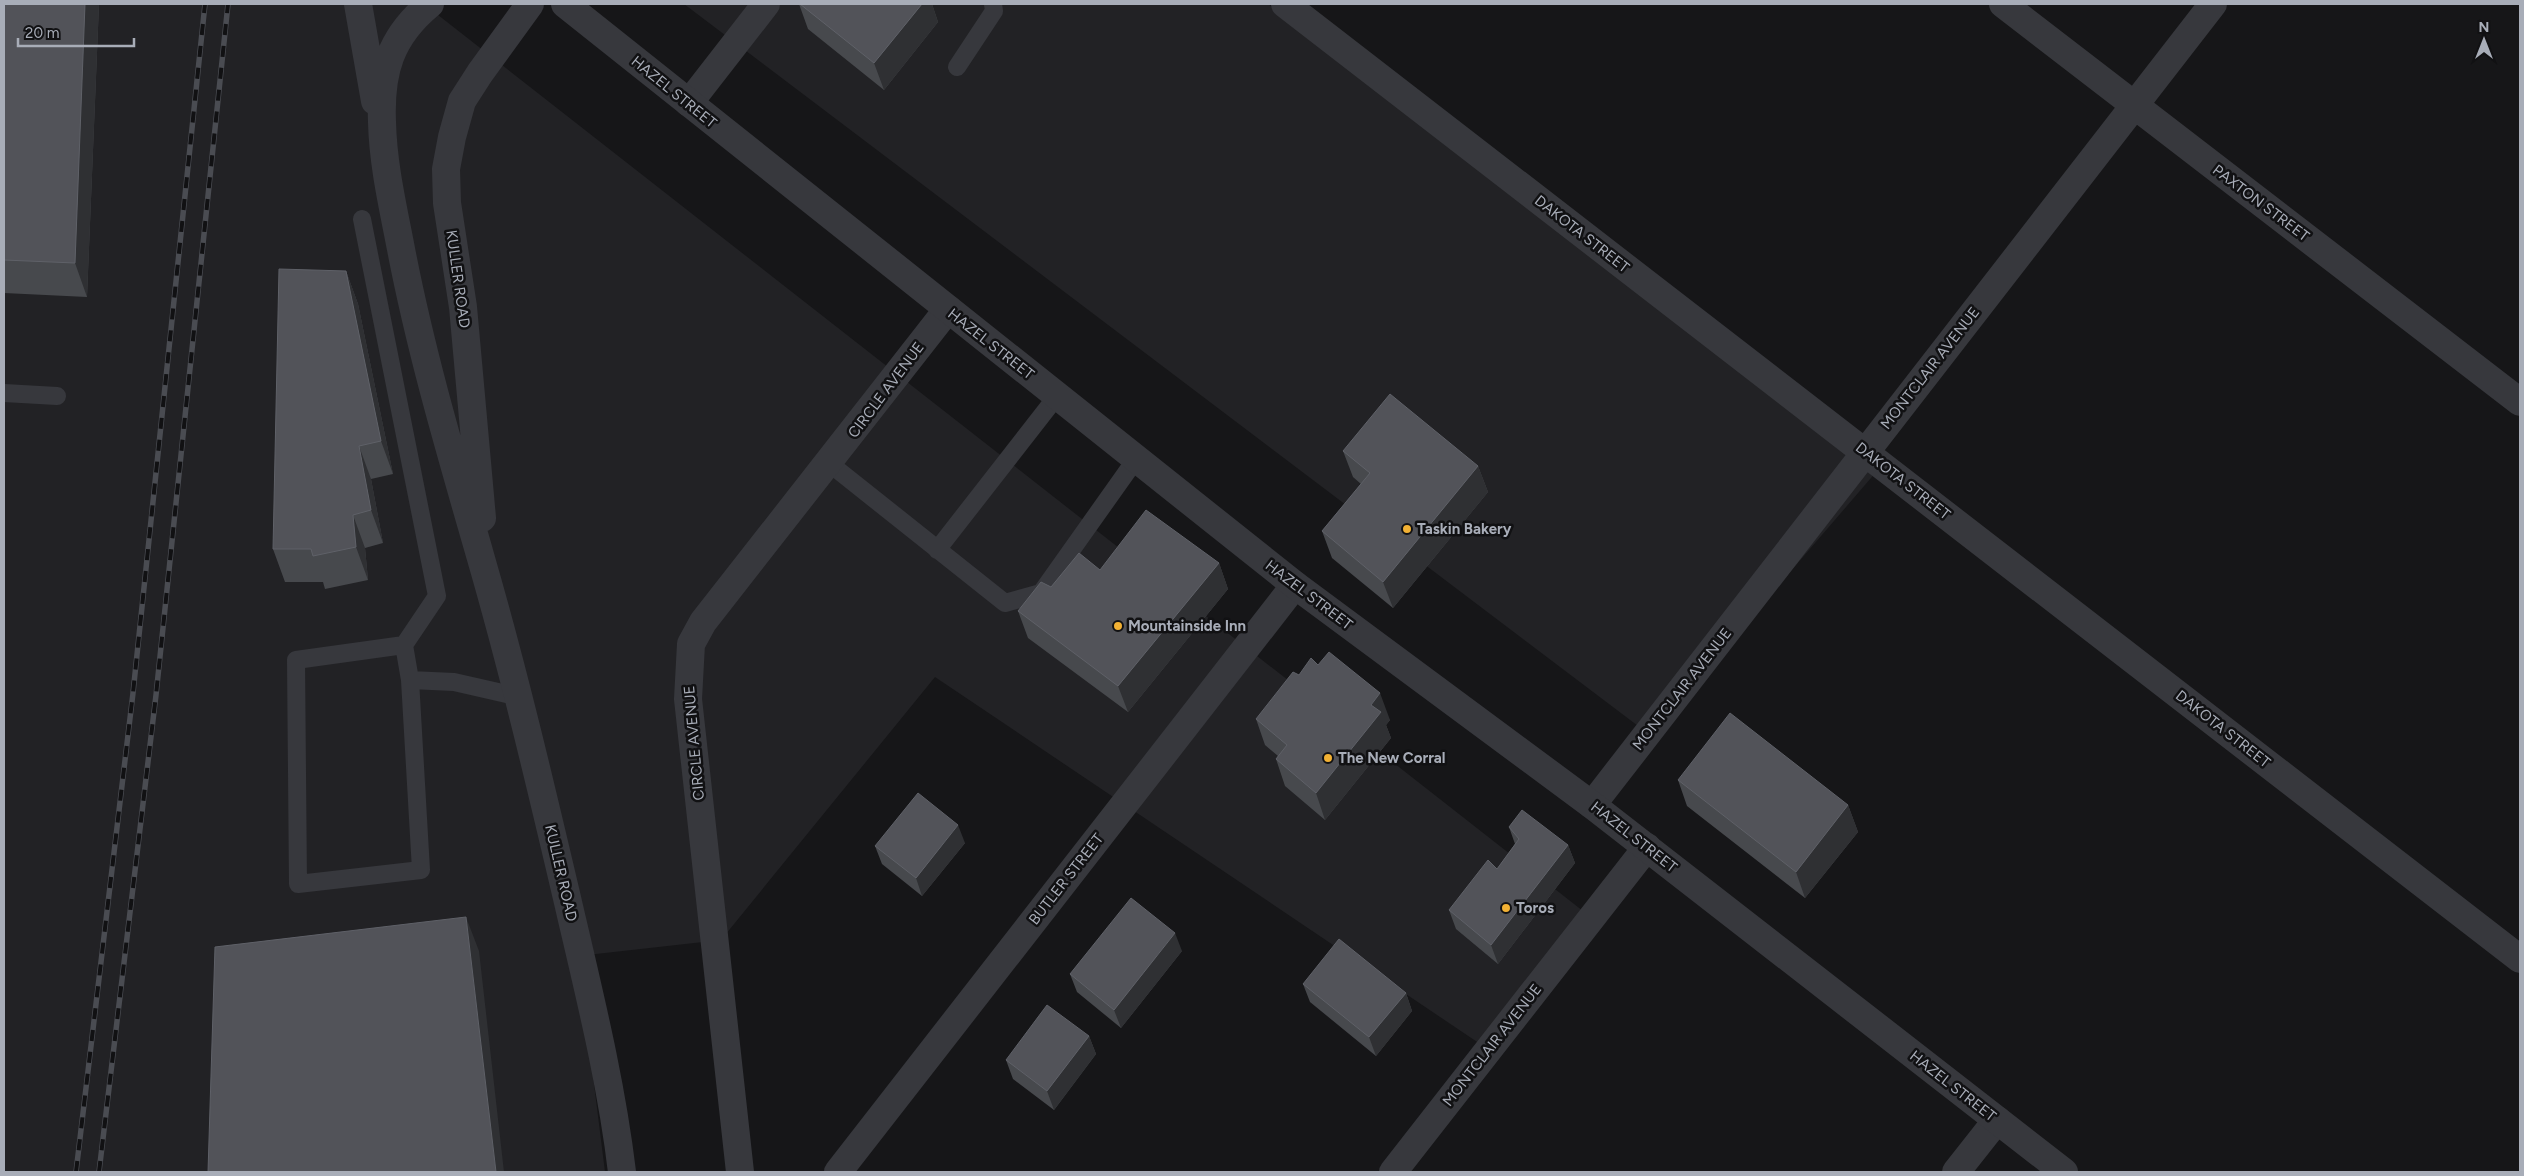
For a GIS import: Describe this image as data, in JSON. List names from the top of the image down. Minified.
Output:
{"streets":{"street":["HAZEL STREET","PAXTON STREET","DAKOTA STREET","KULLER ROAD","MONTCLAIR AVENUE","CIRCLE AVENUE","BUTLER STREET"]},"crossings":[["HAZEL STREET","MONTCLAIR AVENUE"],["HAZEL STREET","CIRCLE AVENUE"],["HAZEL STREET","BUTLER STREET"],["PAXTON STREET","MONTCLAIR AVENUE"],["DAKOTA STREET","MONTCLAIR AVENUE"]],"places":["Taskin Bakery","Mountainside Inn","The New Corral","Toros"],"scale_bar":"20 m","north":"top"}
